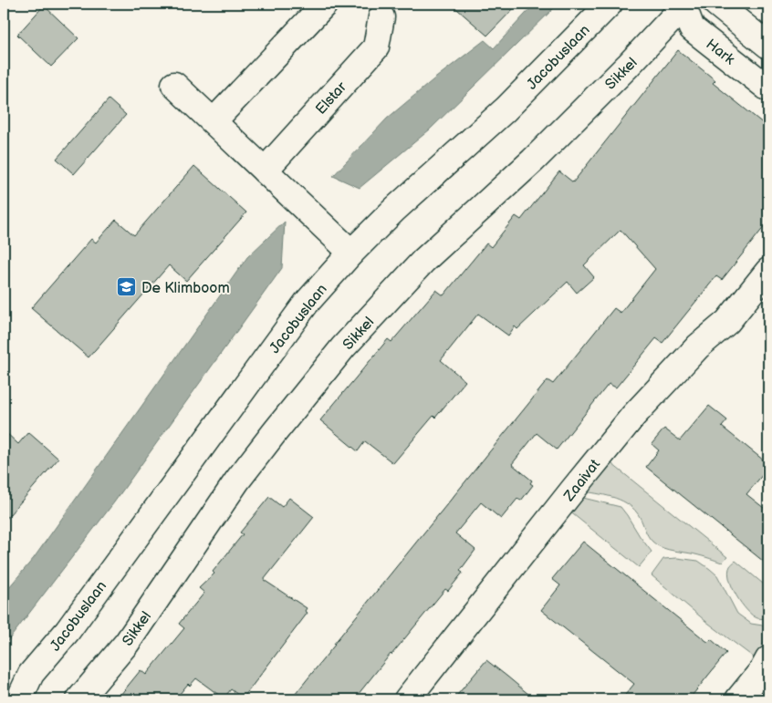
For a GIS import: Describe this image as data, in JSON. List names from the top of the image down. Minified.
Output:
{"streets":{"street":["Hark","Jacobuslaan","Sikkel","Elstar","Zaaivat"]},"crossings":[["Hark","Sikkel"]],"places":{"school or university":["De Klimboom"]}}
